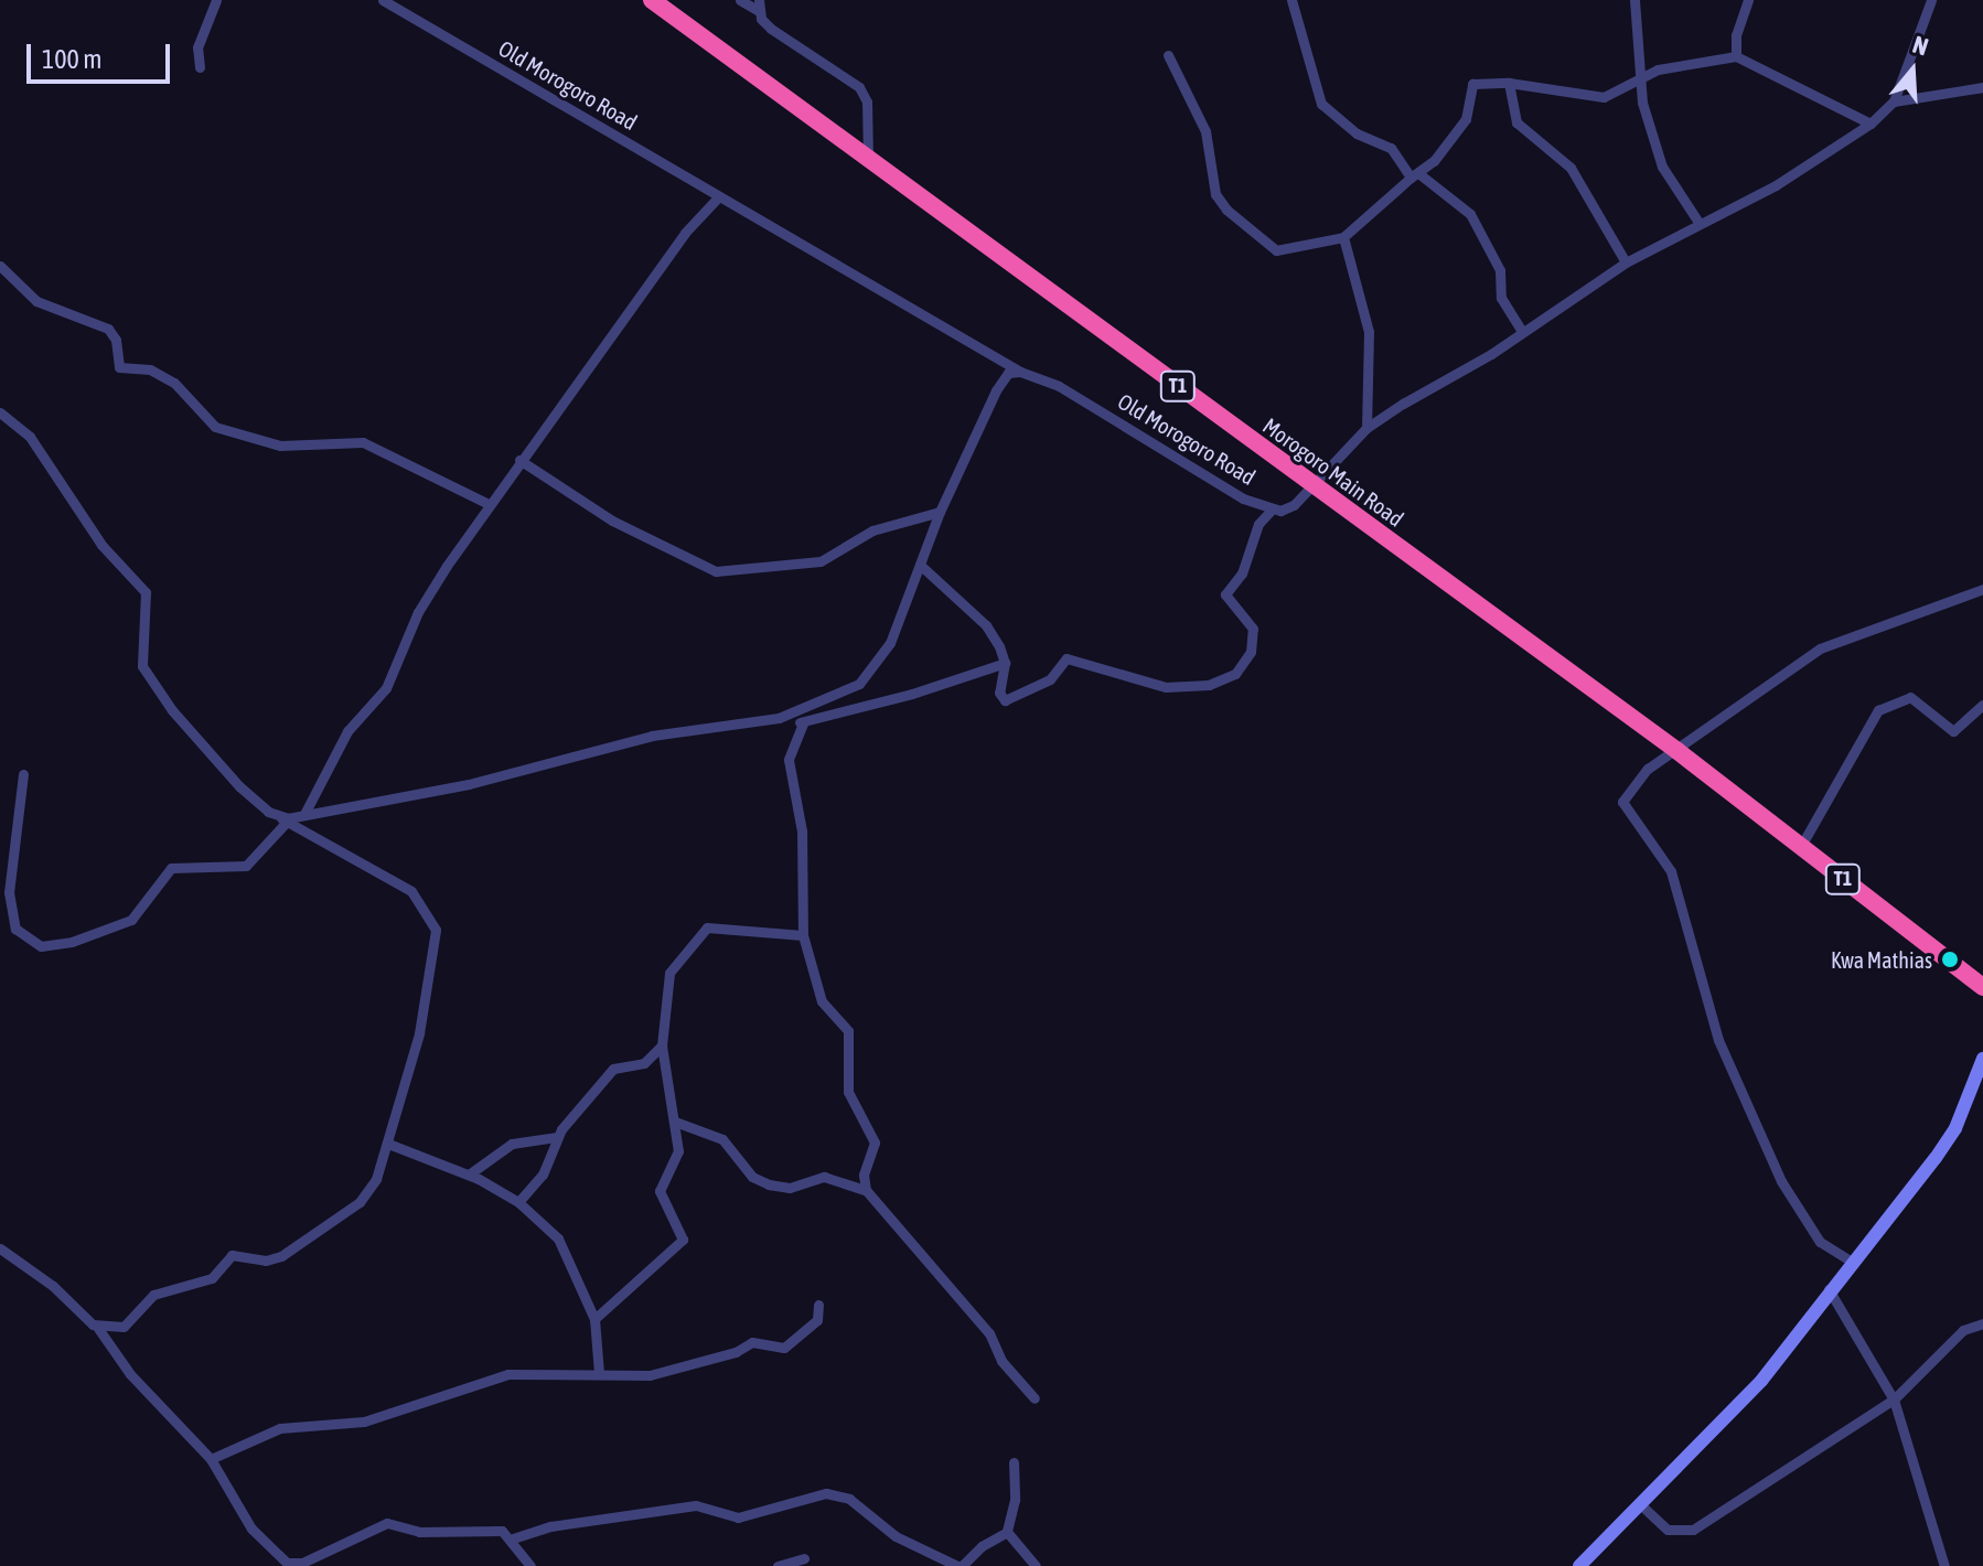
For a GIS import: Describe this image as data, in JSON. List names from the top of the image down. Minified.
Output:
{"streets":{"highway":["T1","Morogoro Main Road"],"street":["Old Morogoro Road"]},"crossings":[["Old Morogoro Road","Morogoro Main Road"]],"places":["Kwa Mathias"],"scale_bar":"100 m","north":"top"}
